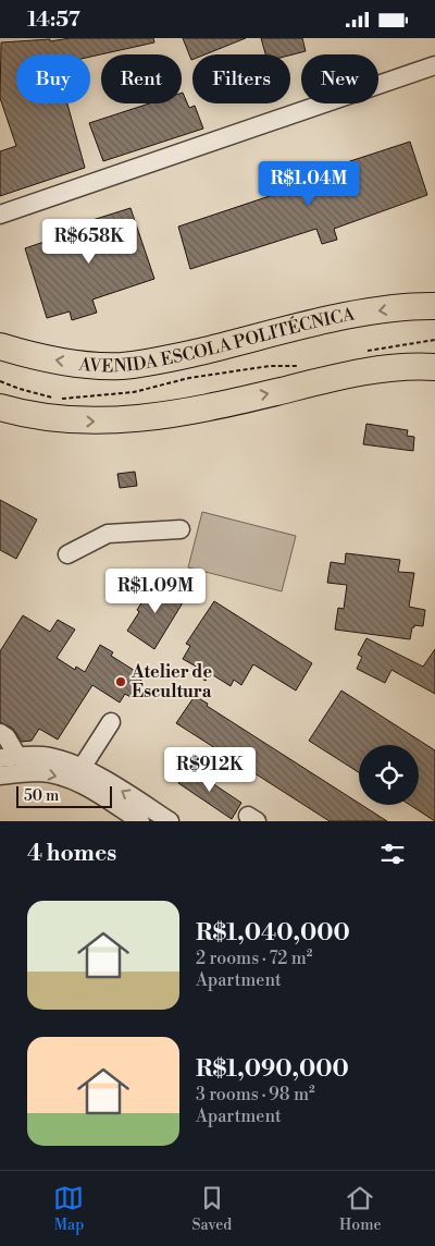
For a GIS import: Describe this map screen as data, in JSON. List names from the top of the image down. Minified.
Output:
{"streets":{"highway":["AVENIDA ESCOLA POLITÉCNICA"]},"places":["Atelier de Escultura"],"scale_bar":"50 m","page":{"status":"14:57","chip":["Buy","Rent","Filters","New"],"price":["R$1.04M","R$658K","R$1.09M","R$912K"],"scale":"50 m","heading":"4 homes","list":[{"name":"R$1,040,000","note":"2 rooms · 72 m² · Apartment"},{"name":"R$1,090,000","note":"3 rooms · 98 m² · Apartment"}],"tabs":["Map","Saved","Home"]}}
